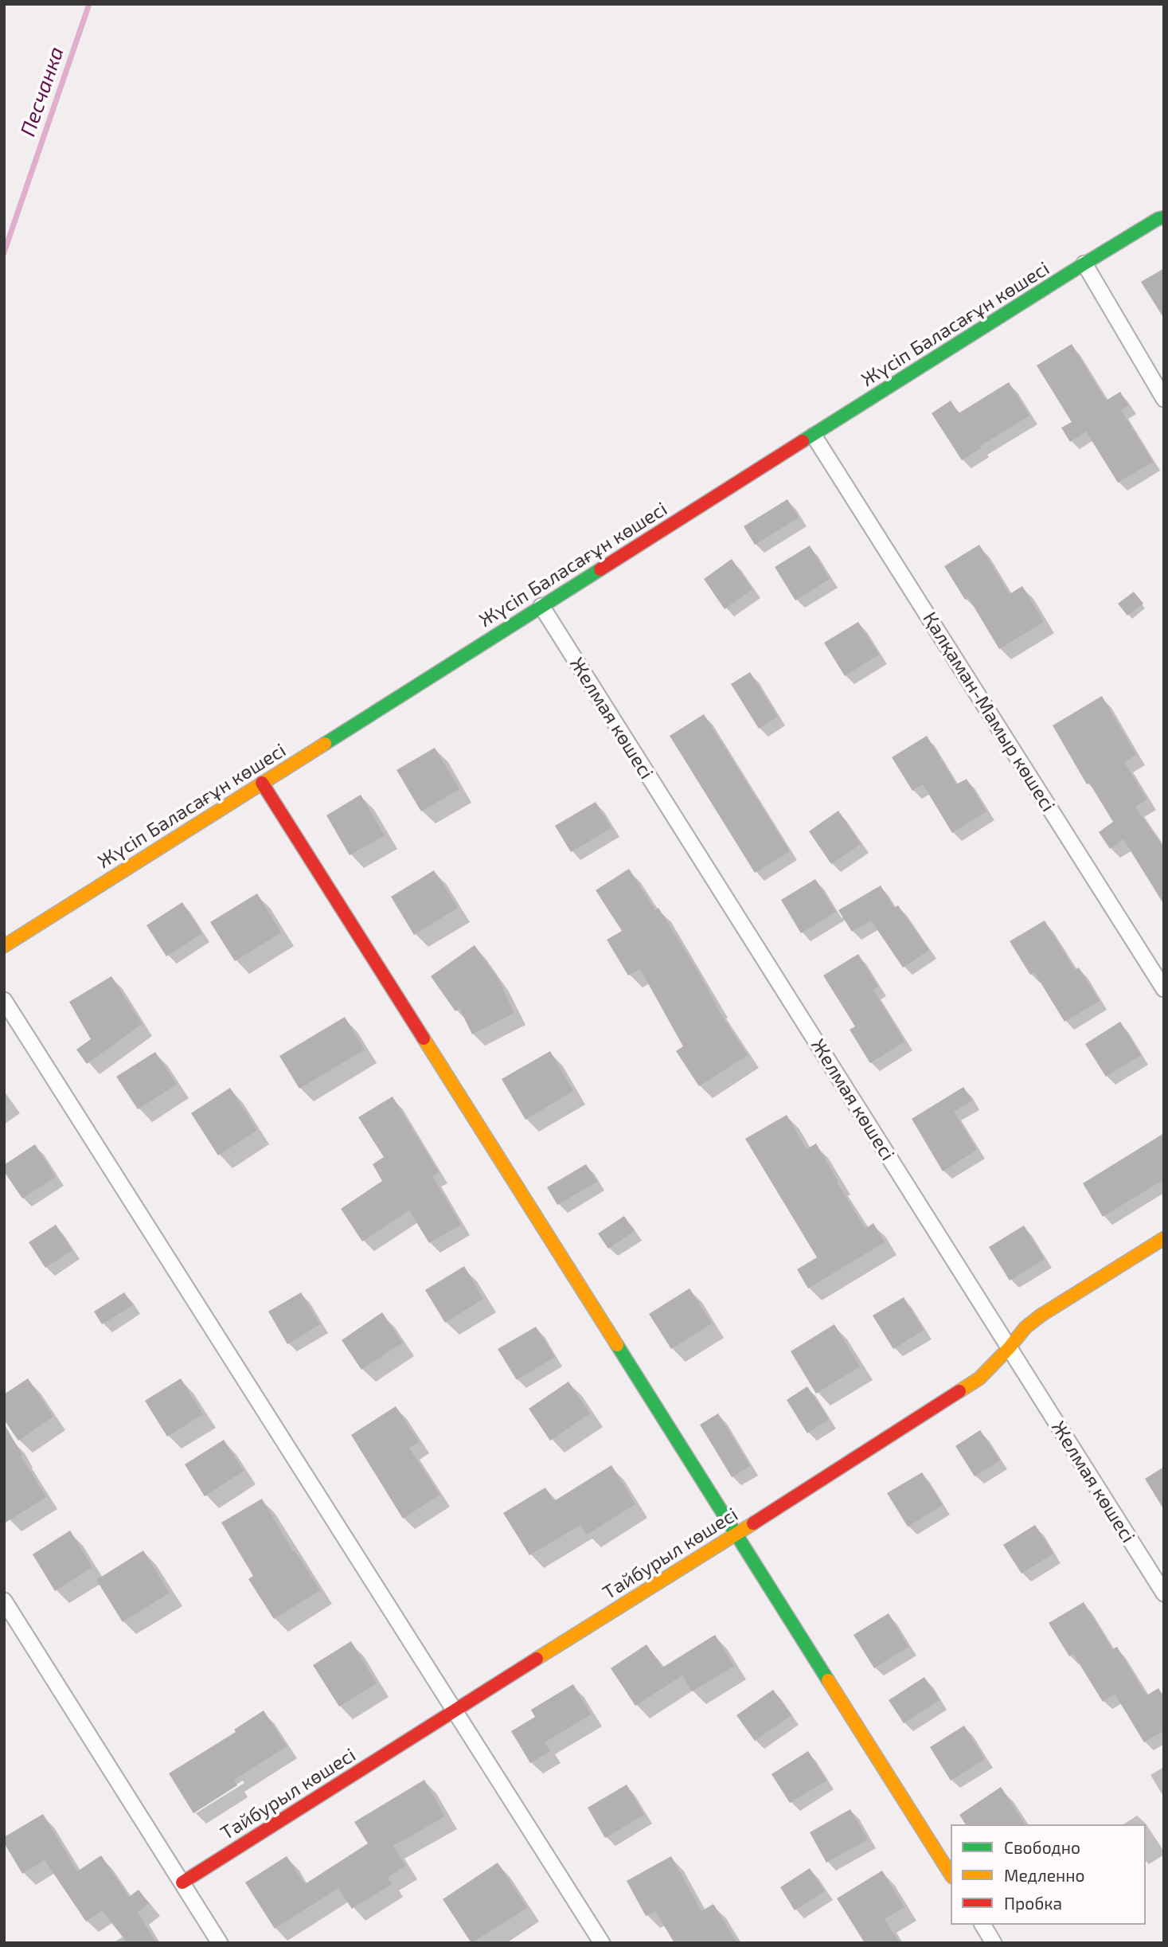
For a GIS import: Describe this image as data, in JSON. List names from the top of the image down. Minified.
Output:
{"streets":{"street":["Жүсіп Баласағұн көшесі","Қалқаман-Мамыр көшесі","Желмая көшесі","Тайбурыл көшесі"]},"crossings":[["Жүсіп Баласағұн көшесі","Қалқаман-Мамыр көшесі"],["Жүсіп Баласағұн көшесі","Желмая көшесі"],["Желмая көшесі","Тайбурыл көшесі"]],"water":["Песчанка"],"legend":["Свободно","Медленно","Пробка"]}
